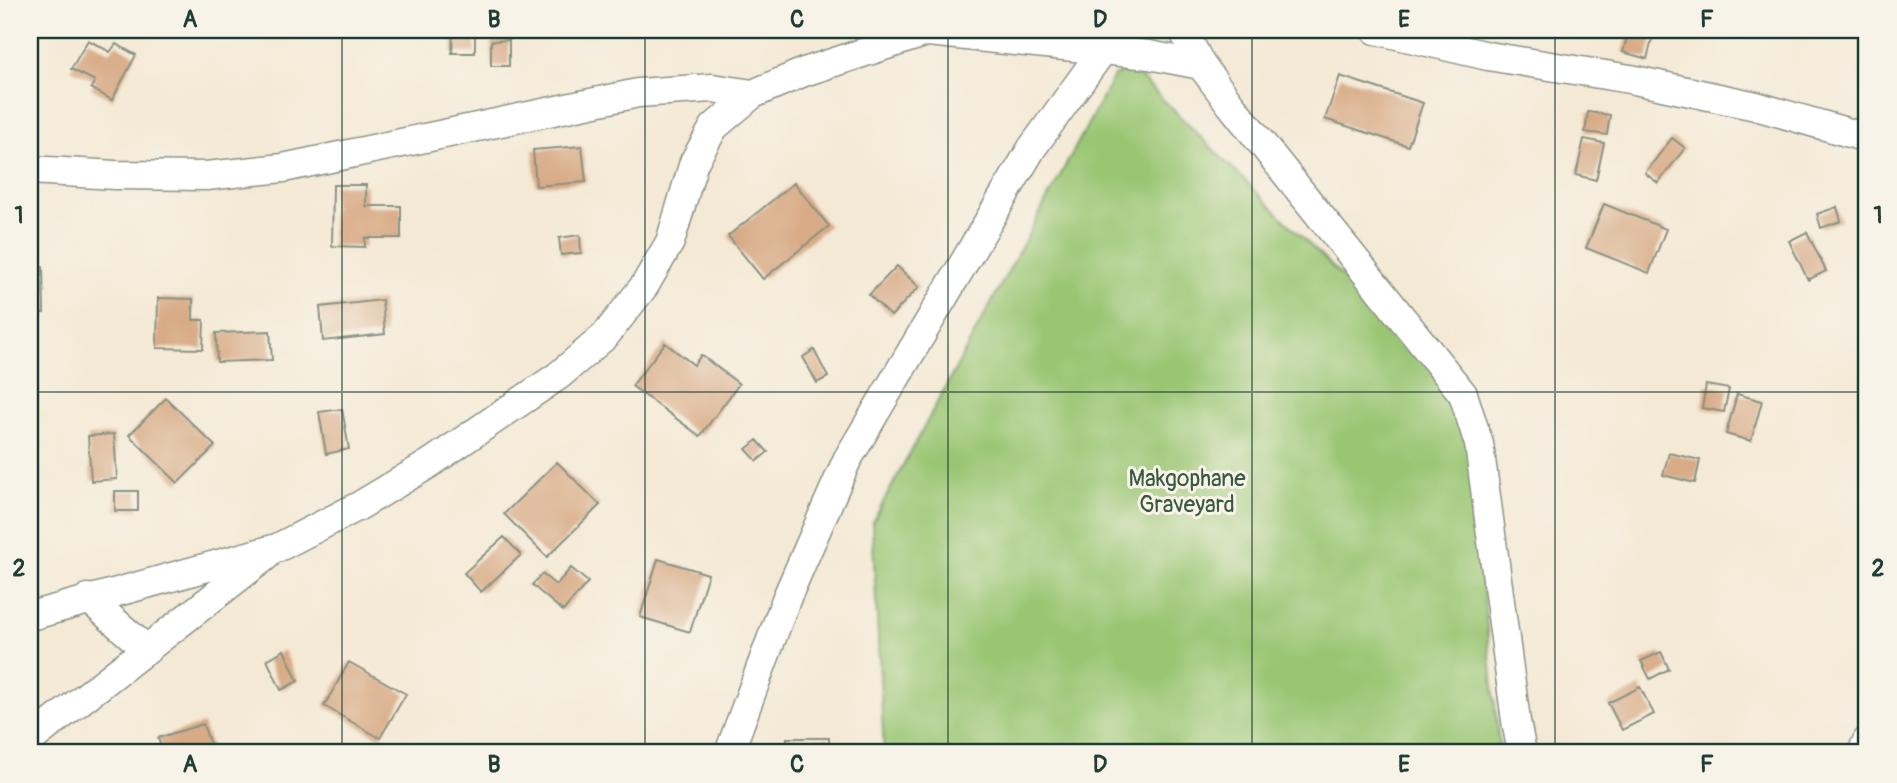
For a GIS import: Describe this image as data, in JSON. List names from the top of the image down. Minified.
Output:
{"parks":["Makgophane Graveyard"],"grid":{"columns":["A","B","C","D","E","F"],"rows":["1","2"]}}
